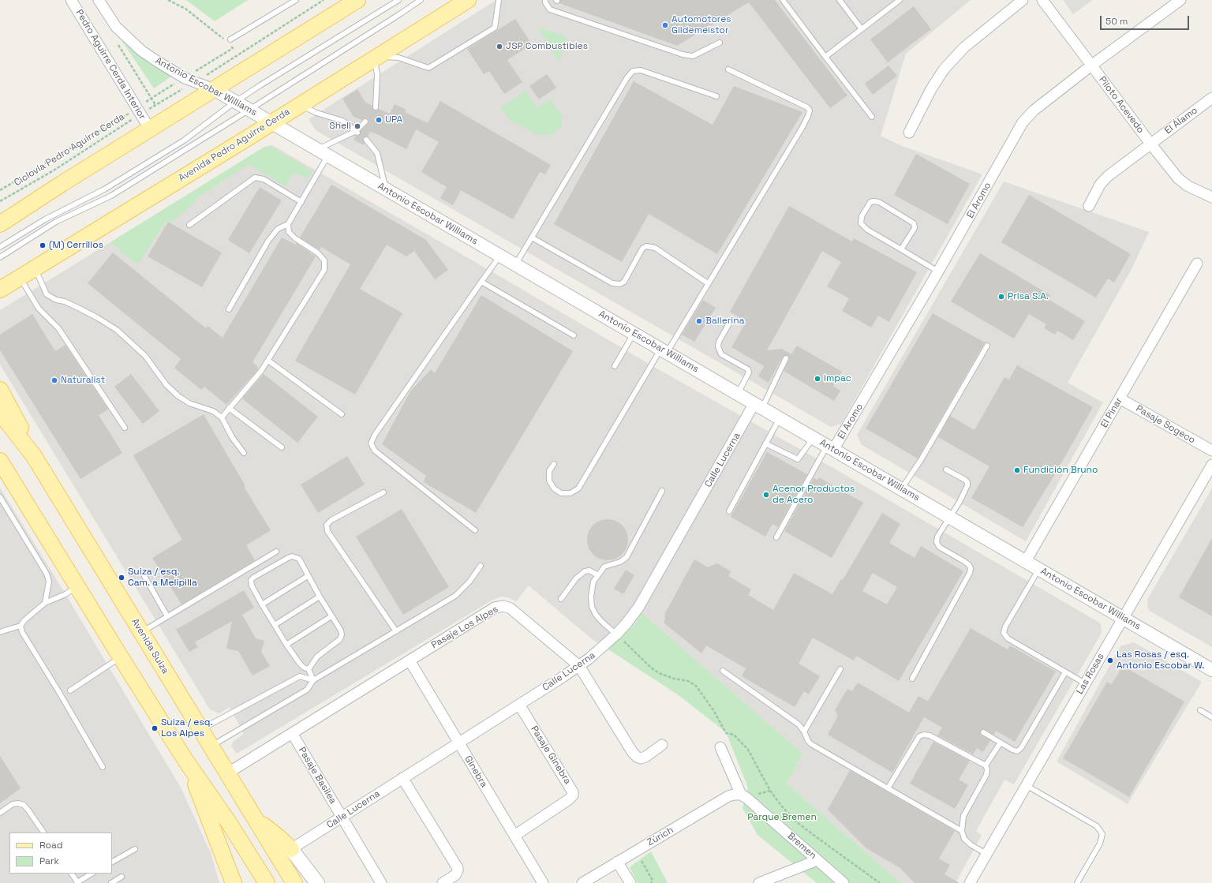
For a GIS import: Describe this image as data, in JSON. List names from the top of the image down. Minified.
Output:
{"streets":{"main road":["Avenida Pedro Aguirre Cerda","Avenida Suiza"],"street":["Pedro Aguirre Cerda Interior","Antonio Escobar Williams","Piloto Acevedo","El Álamo","El Aromo","El Pinar","Pasaje Sogeco","Calle Lucerna","Pasaje Los Alpes","Las Rosas","Pasaje Ginebra","Ginebra","Pasaje Basilea","Zúrich","Bremen"],"path":["Ciclovía Pedro Aguirre Cerda"]},"crossings":[["Pedro Aguirre Cerda Interior","Ciclovía Pedro Aguirre Cerda"],["Antonio Escobar Williams","Avenida Pedro Aguirre Cerda"],["Antonio Escobar Williams","Ciclovía Pedro Aguirre Cerda"],["Antonio Escobar Williams","El Aromo"],["Antonio Escobar Williams","El Pinar"],["Antonio Escobar Williams","Calle Lucerna"],["Antonio Escobar Williams","Las Rosas"],["Piloto Acevedo","El Álamo"],["Piloto Acevedo","El Aromo"],["El Pinar","Pasaje Sogeco"],["Calle Lucerna","Pasaje Los Alpes"],["Calle Lucerna","Pasaje Ginebra"],["Calle Lucerna","Ginebra"],["Calle Lucerna","Pasaje Basilea"],["Pasaje Los Alpes","Avenida Suiza"],["Pasaje Los Alpes","Ginebra"],["Pasaje Los Alpes","Pasaje Basilea"],["Pasaje Ginebra","Ginebra"],["Zúrich","Bremen"]],"parks":["Parque Bremen"],"places":["Automotores Gildemeistor","JSP Combustibles","UPA","Shell","(M) Cerrillos","Prisa S.A.","Ballerina","Impac","Naturalist","Fundición Bruno","Acenor Productos de Acero","Suiza / esq. Cam. a Melipilla","Las Rosas / esq. Antonio Escobar W.","Suiza / esq. Los Alpes"],"legend":["Road","Park"],"scale_bar":"50 m"}
